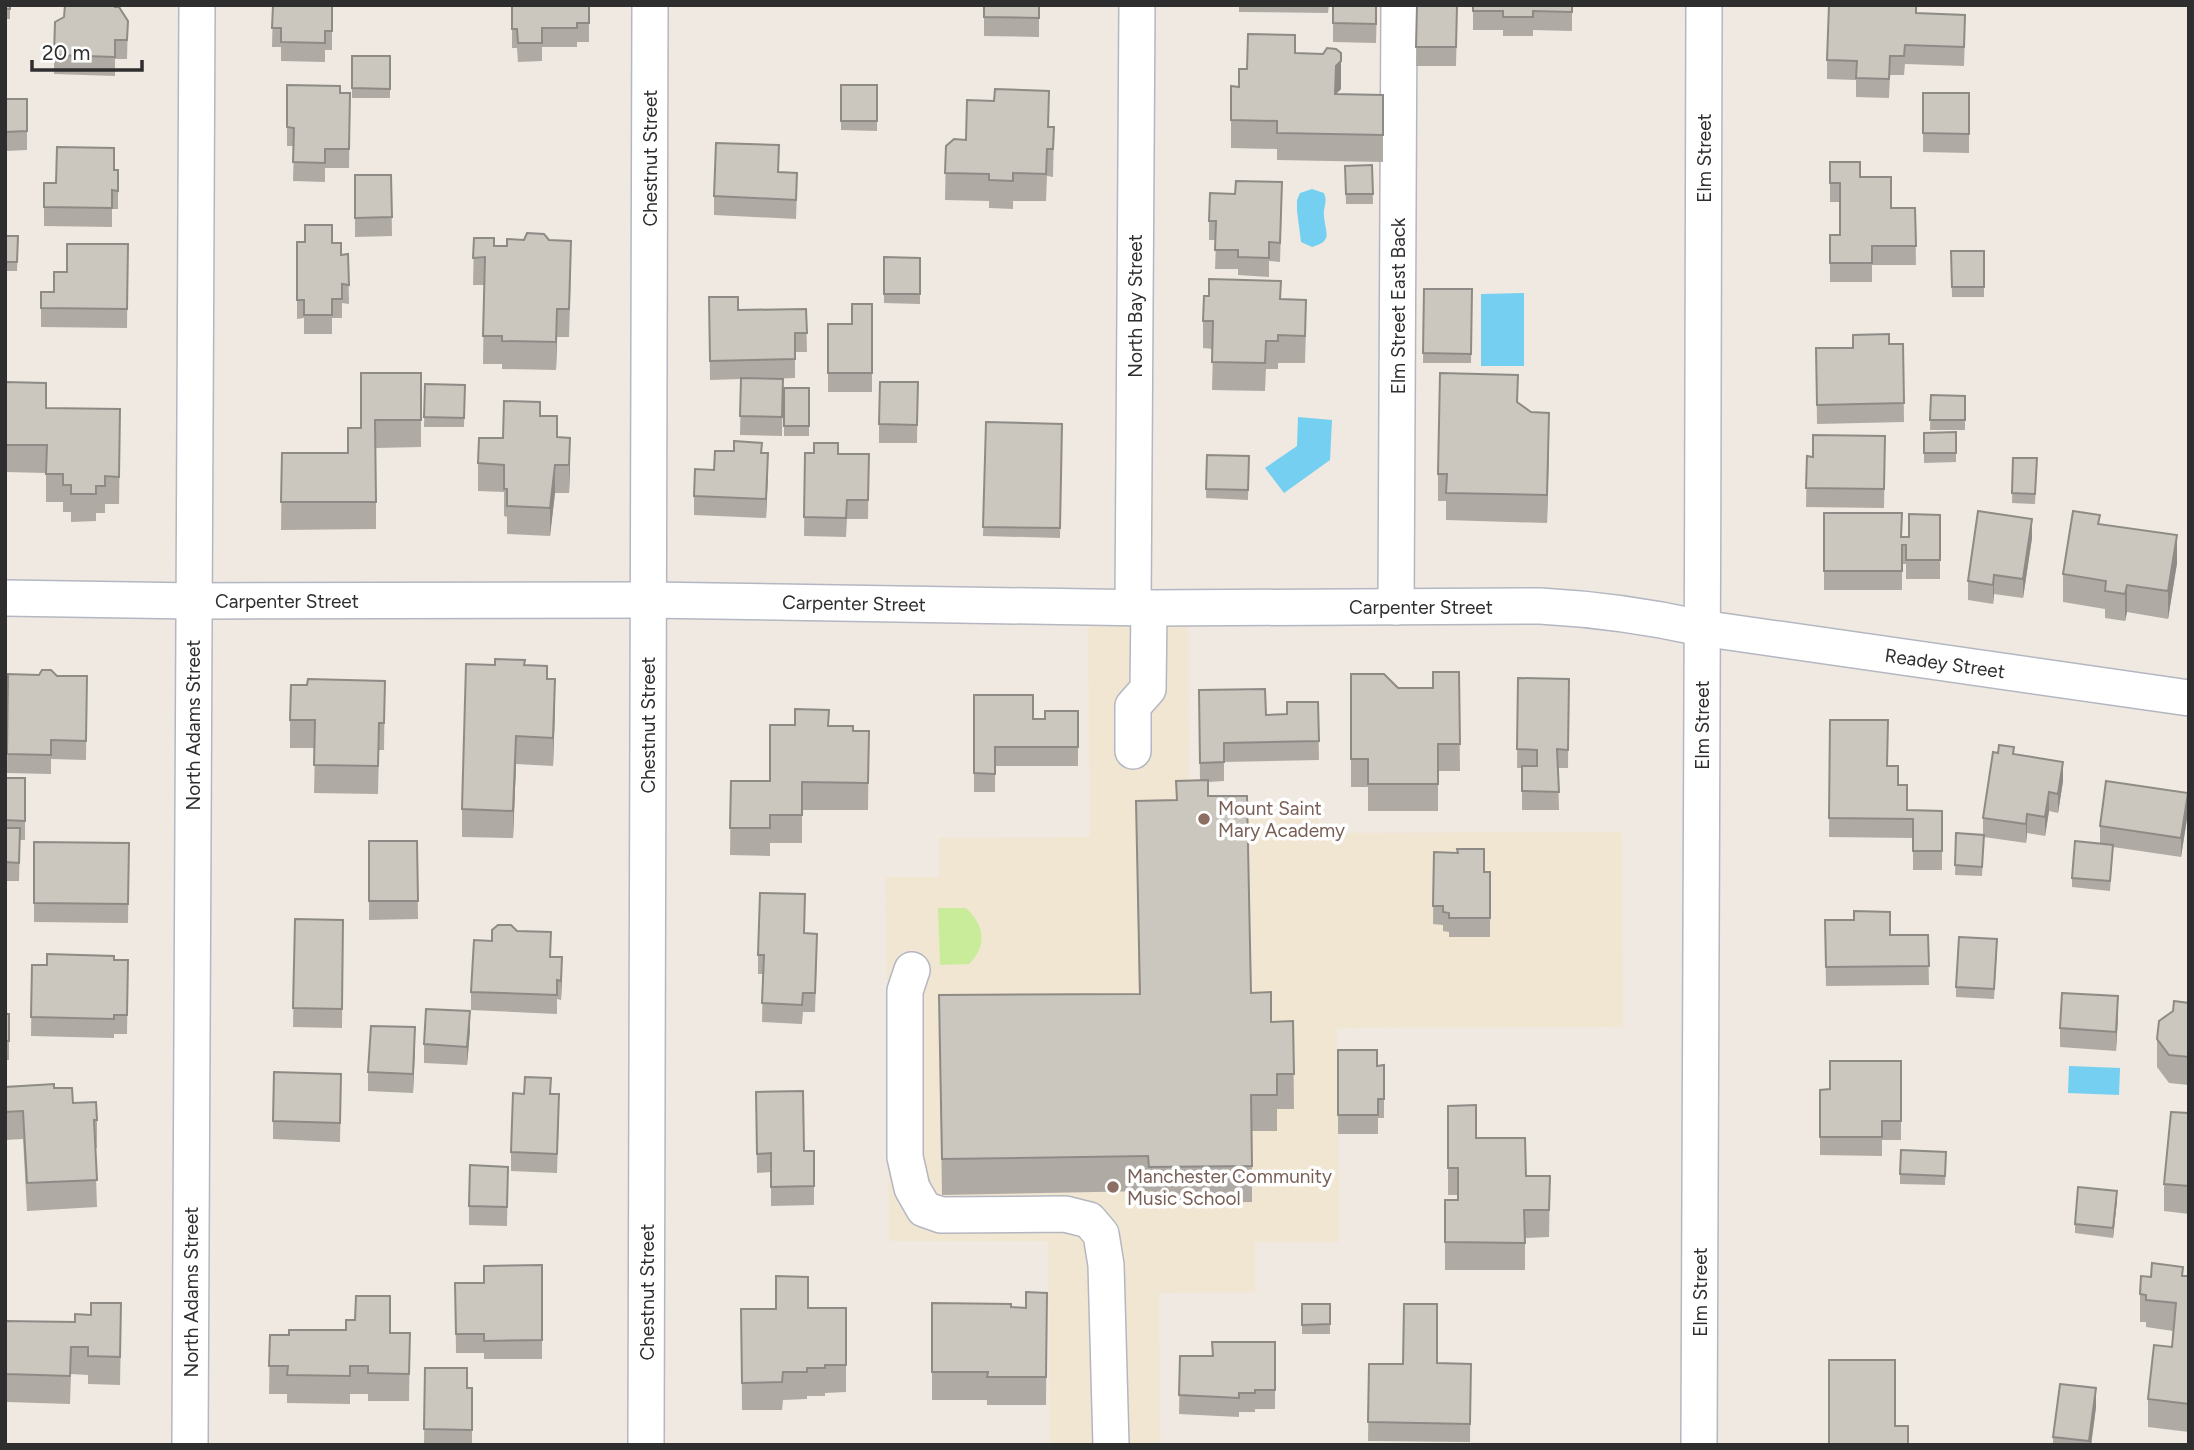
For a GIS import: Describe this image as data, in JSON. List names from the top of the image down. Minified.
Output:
{"streets":{"street":["Chestnut Street","Elm Street","North Bay Street","Elm Street East Back","Carpenter Street","Readey Street","North Adams Street"]},"crossings":[["Chestnut Street","Carpenter Street"],["Elm Street","Carpenter Street"],["Elm Street","Readey Street"],["North Bay Street","Carpenter Street"],["Elm Street East Back","Carpenter Street"],["Carpenter Street","Readey Street"],["Carpenter Street","North Adams Street"]],"places":["Mount Saint Mary Academy","Manchester Community Music School"],"scale_bar":"20 m"}
